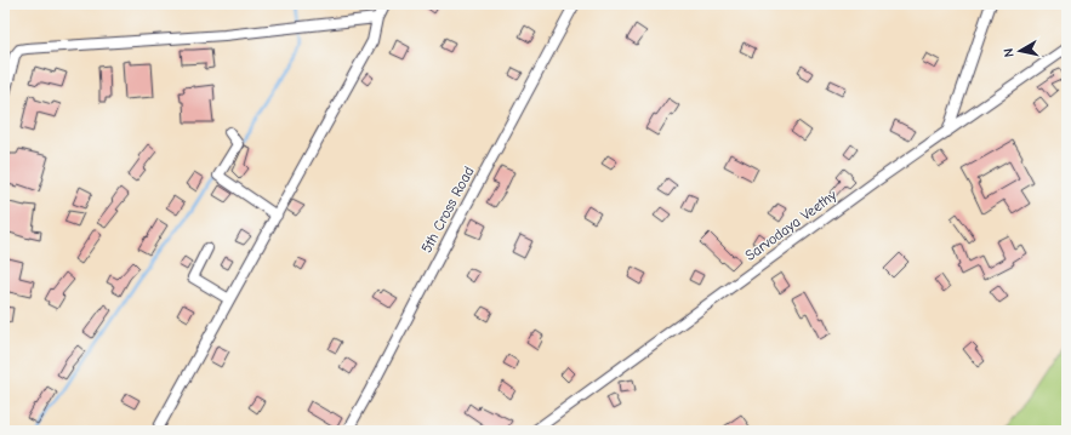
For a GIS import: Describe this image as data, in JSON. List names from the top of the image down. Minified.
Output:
{"streets":{"street":["5th Cross Road","Sarvodaya Veethy"]},"north":"left"}
